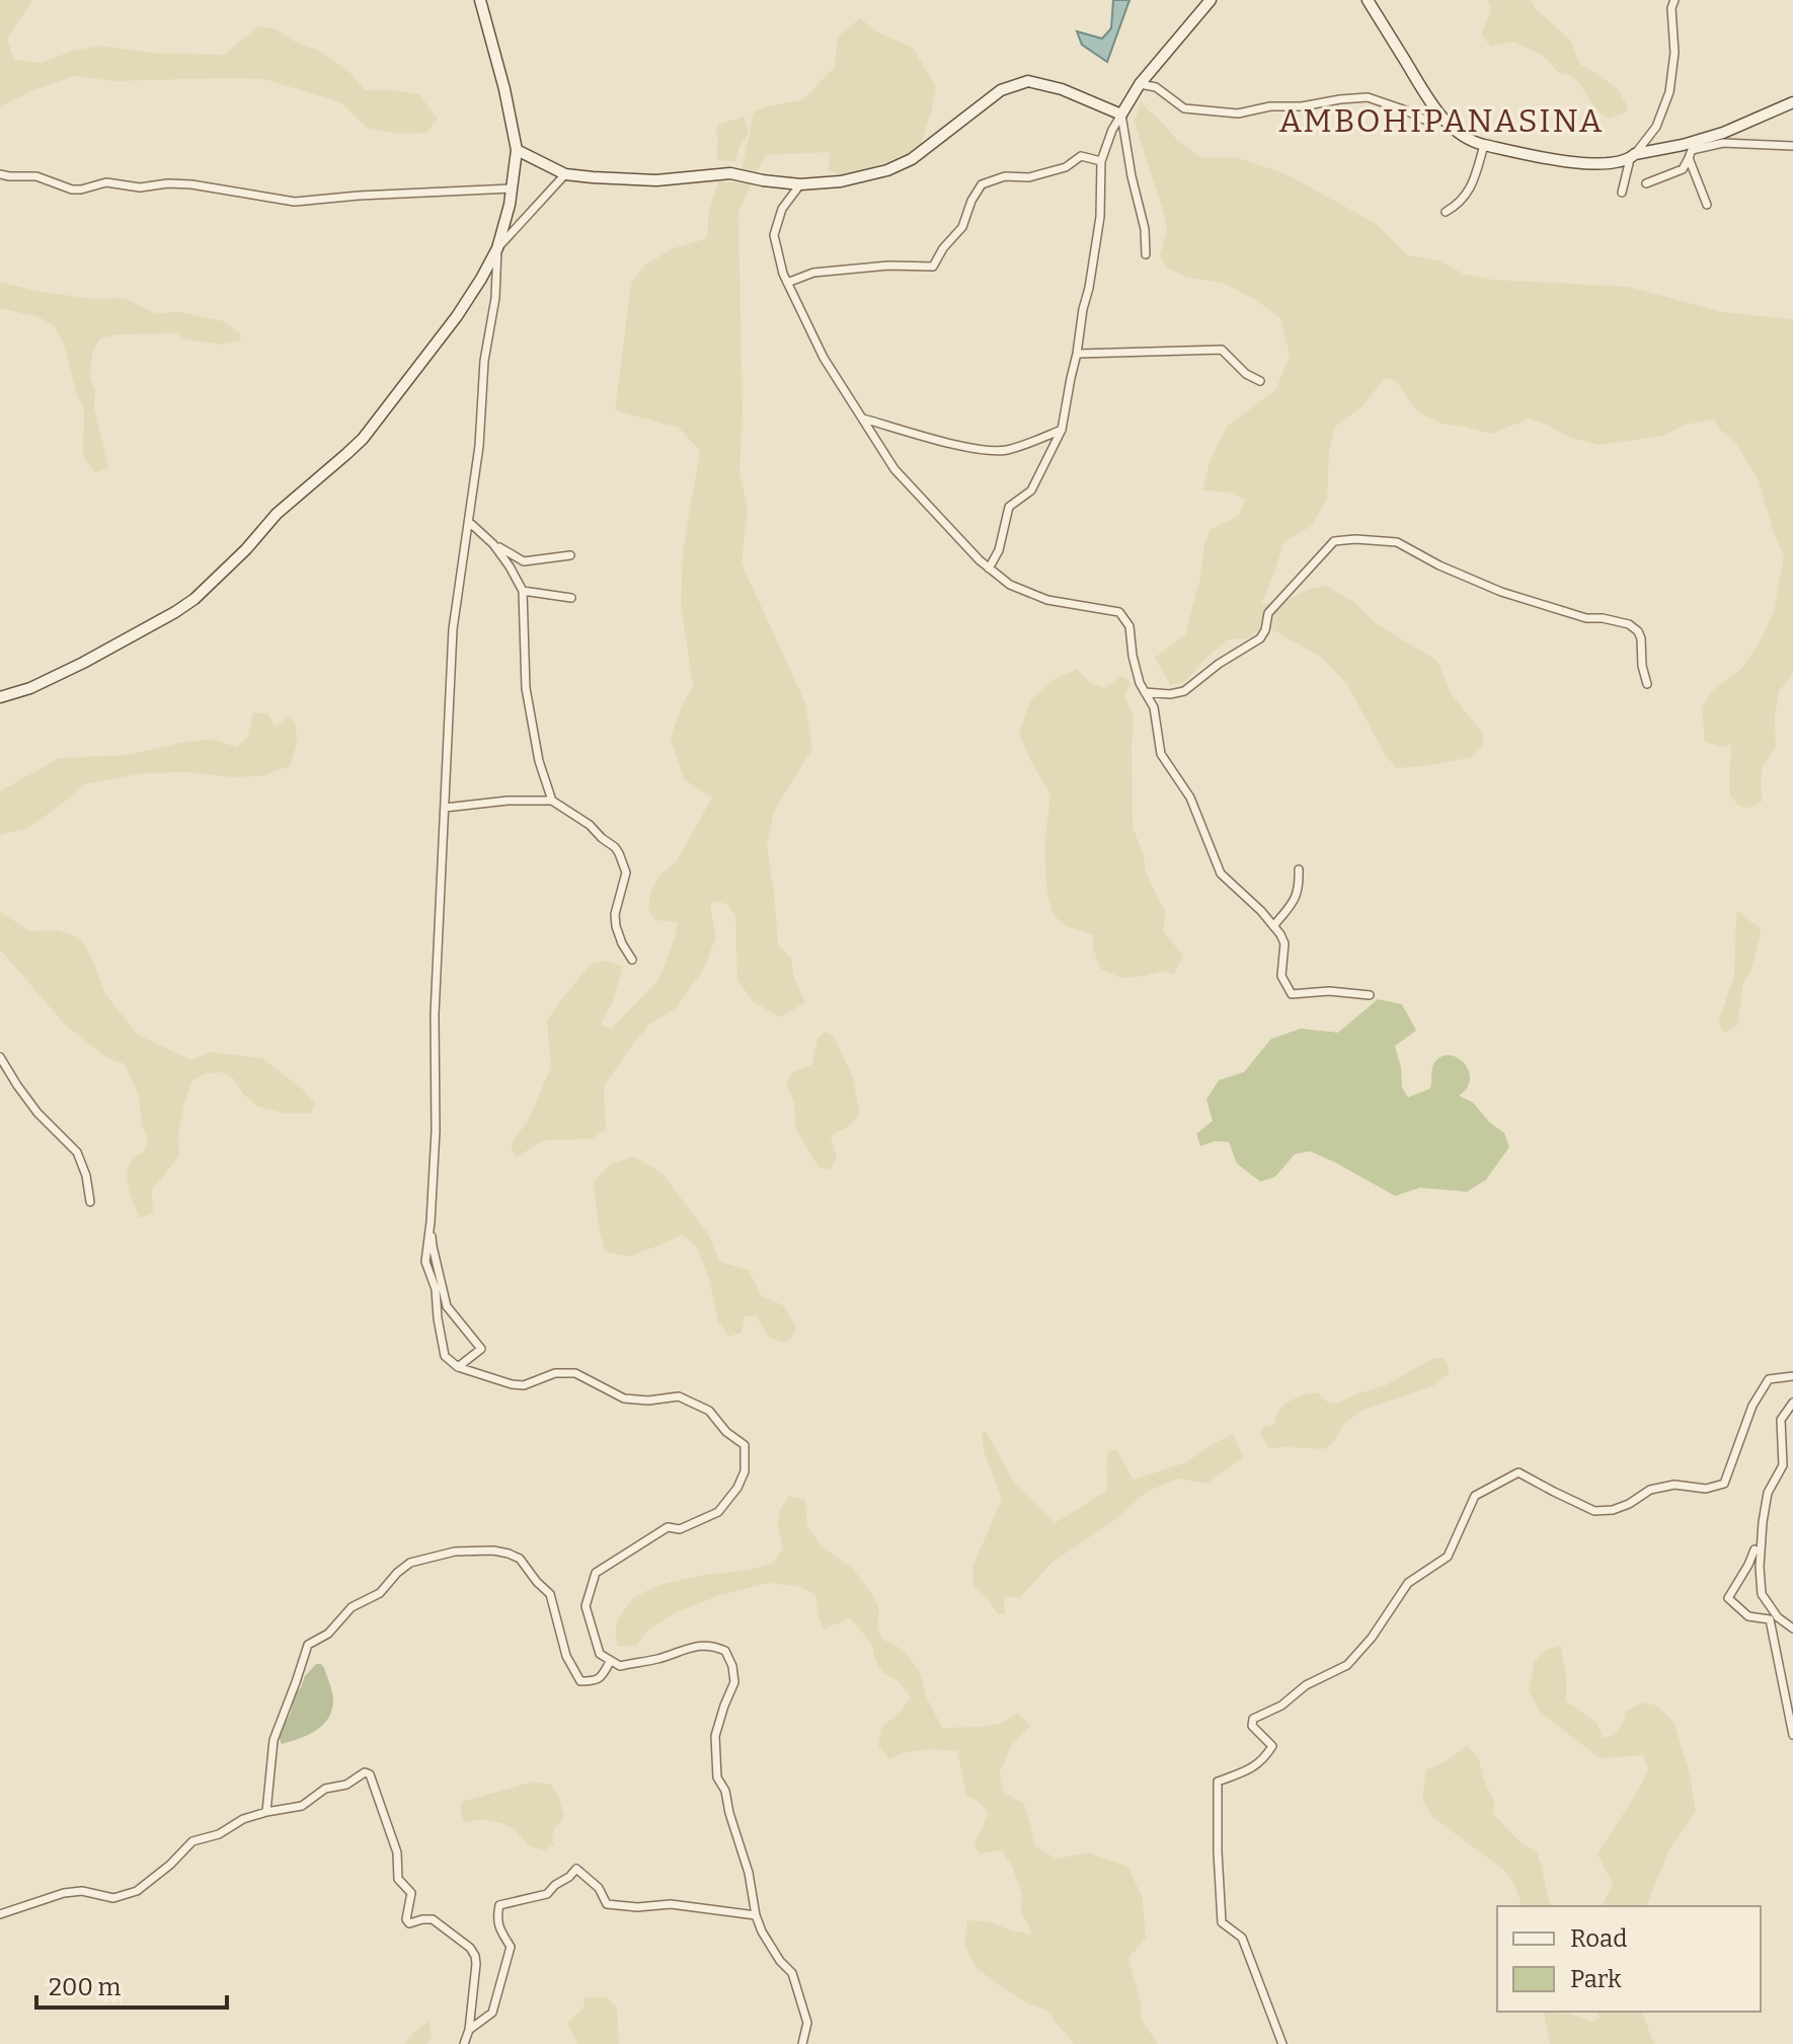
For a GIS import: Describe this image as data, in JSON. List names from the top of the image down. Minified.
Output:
{"districts":["AMBOHIPANASINA"],"legend":["Road","Park"],"scale_bar":"200 m"}
